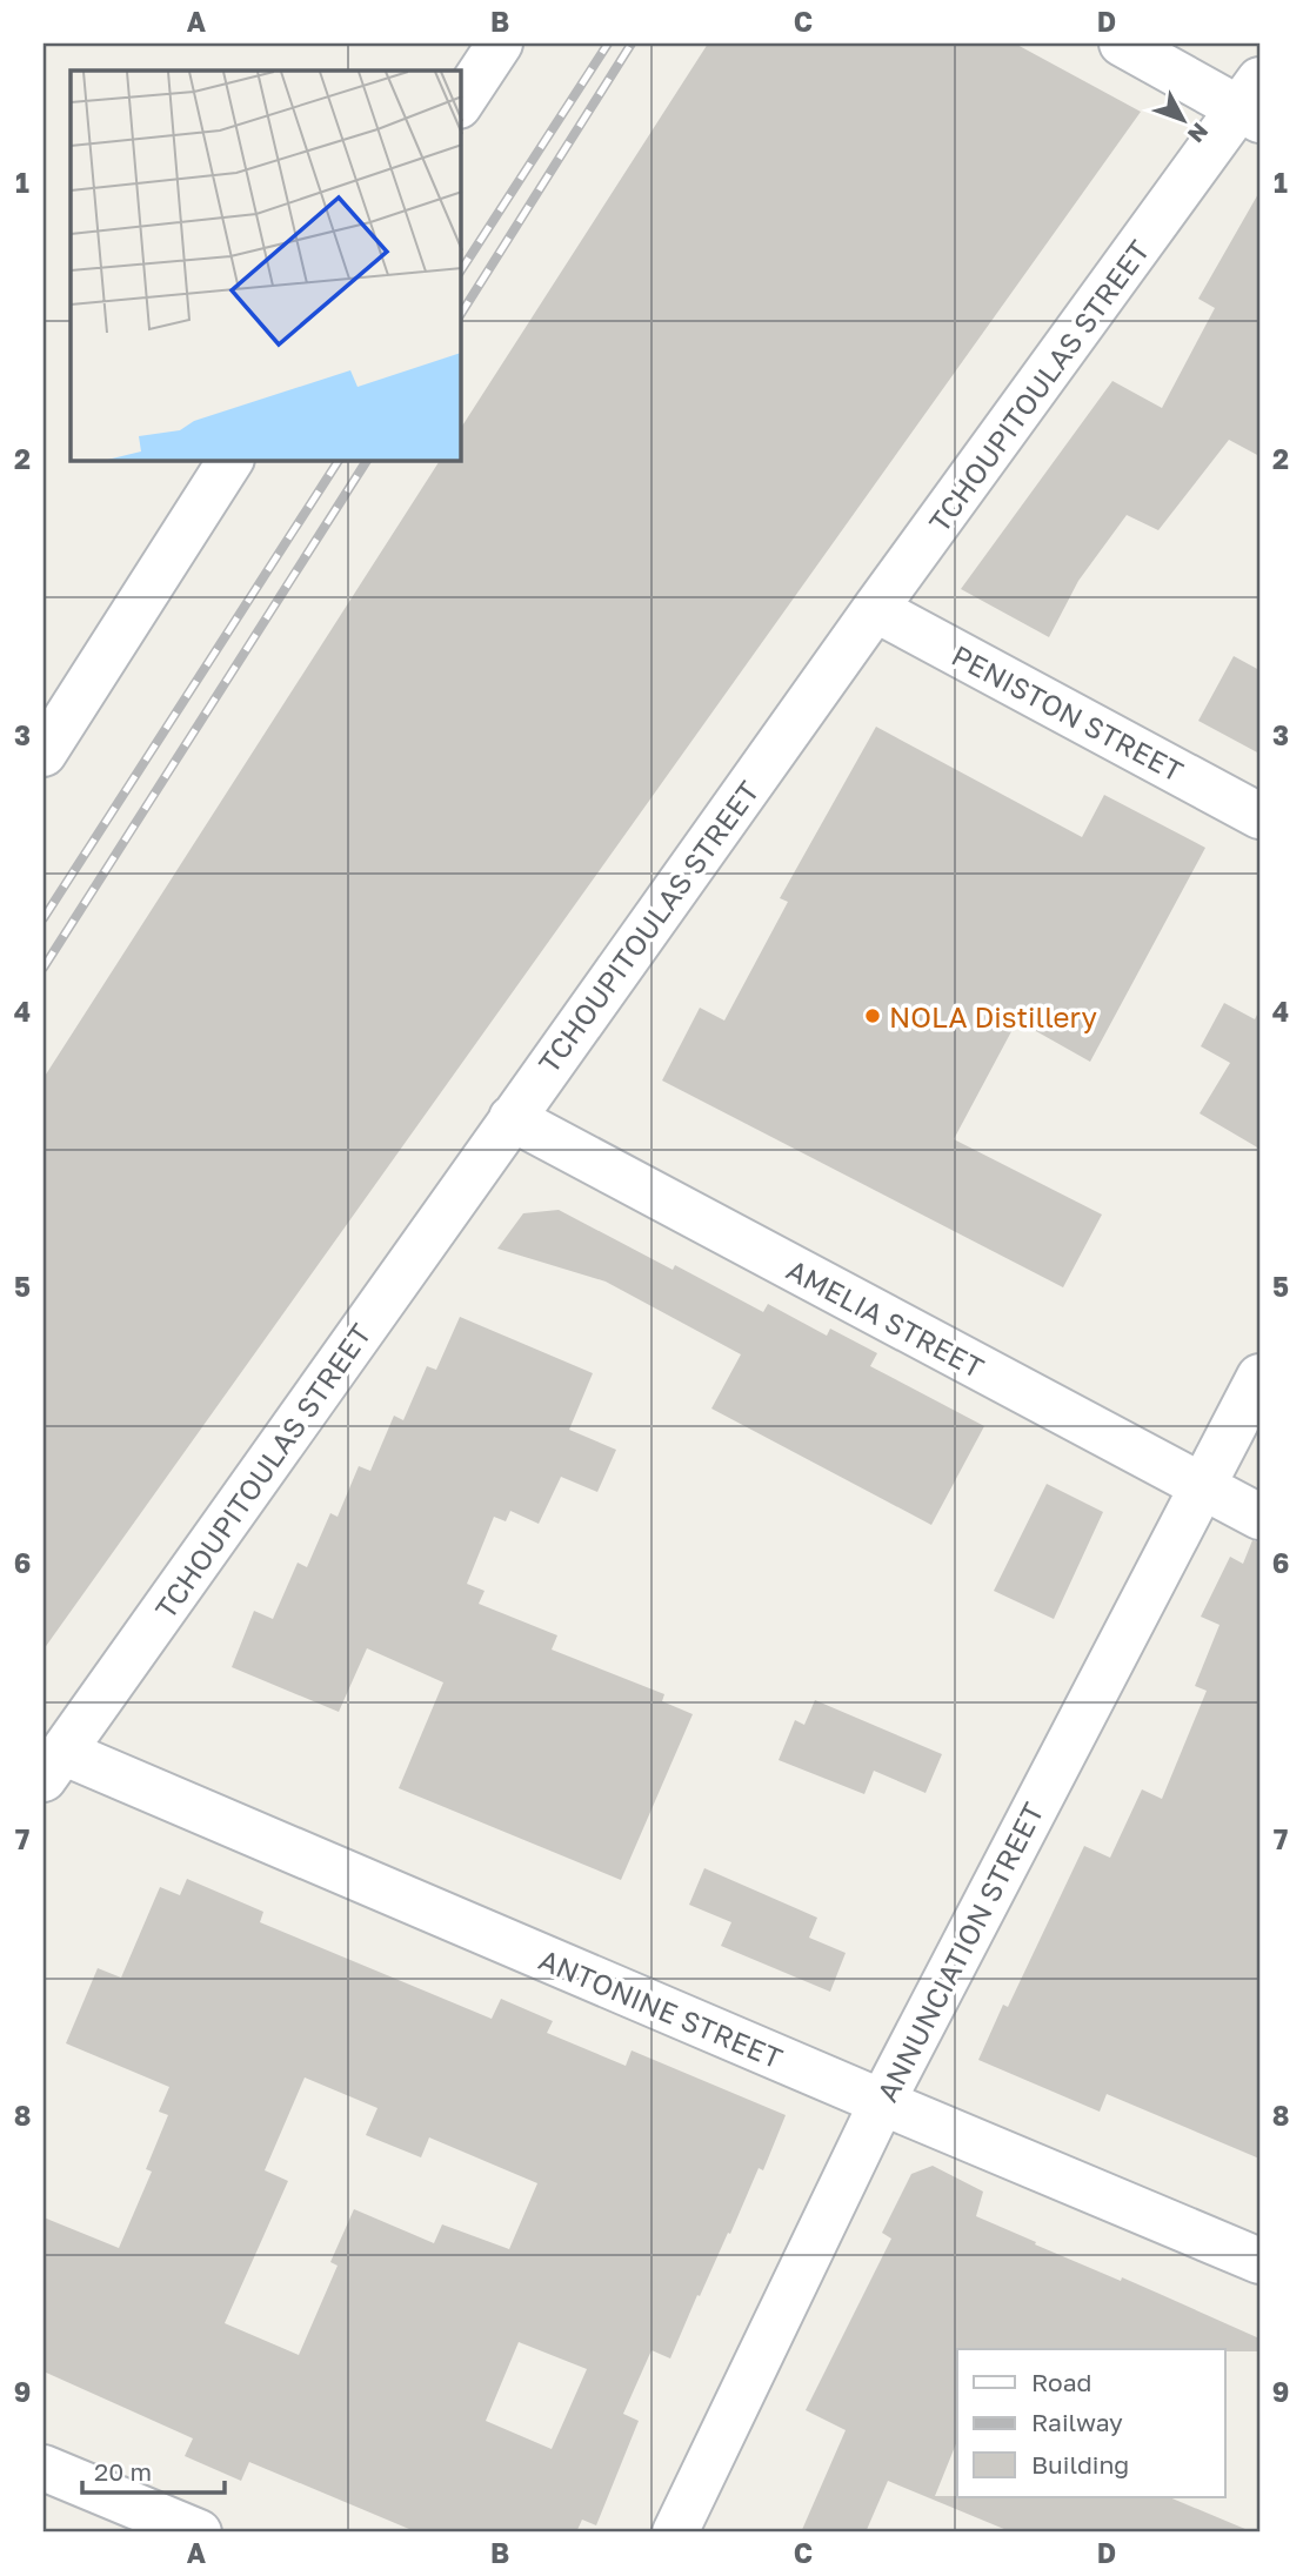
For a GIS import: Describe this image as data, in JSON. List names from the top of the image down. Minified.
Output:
{"streets":{"street":["TCHOUPITOULAS STREET","PENISTON STREET","AMELIA STREET","ANNUNCIATION STREET","ANTONINE STREET"]},"crossings":[["TCHOUPITOULAS STREET","PENISTON STREET"],["TCHOUPITOULAS STREET","AMELIA STREET"],["TCHOUPITOULAS STREET","ANTONINE STREET"],["AMELIA STREET","ANNUNCIATION STREET"],["ANNUNCIATION STREET","ANTONINE STREET"]],"places":["NOLA Distillery"],"legend":["Road","Railway","Building"],"scale_bar":"20 m","north":"bottom right","grid":{"columns":["A","B","C","D"],"rows":["1","2","3","4","5","6","7","8","9"]}}
